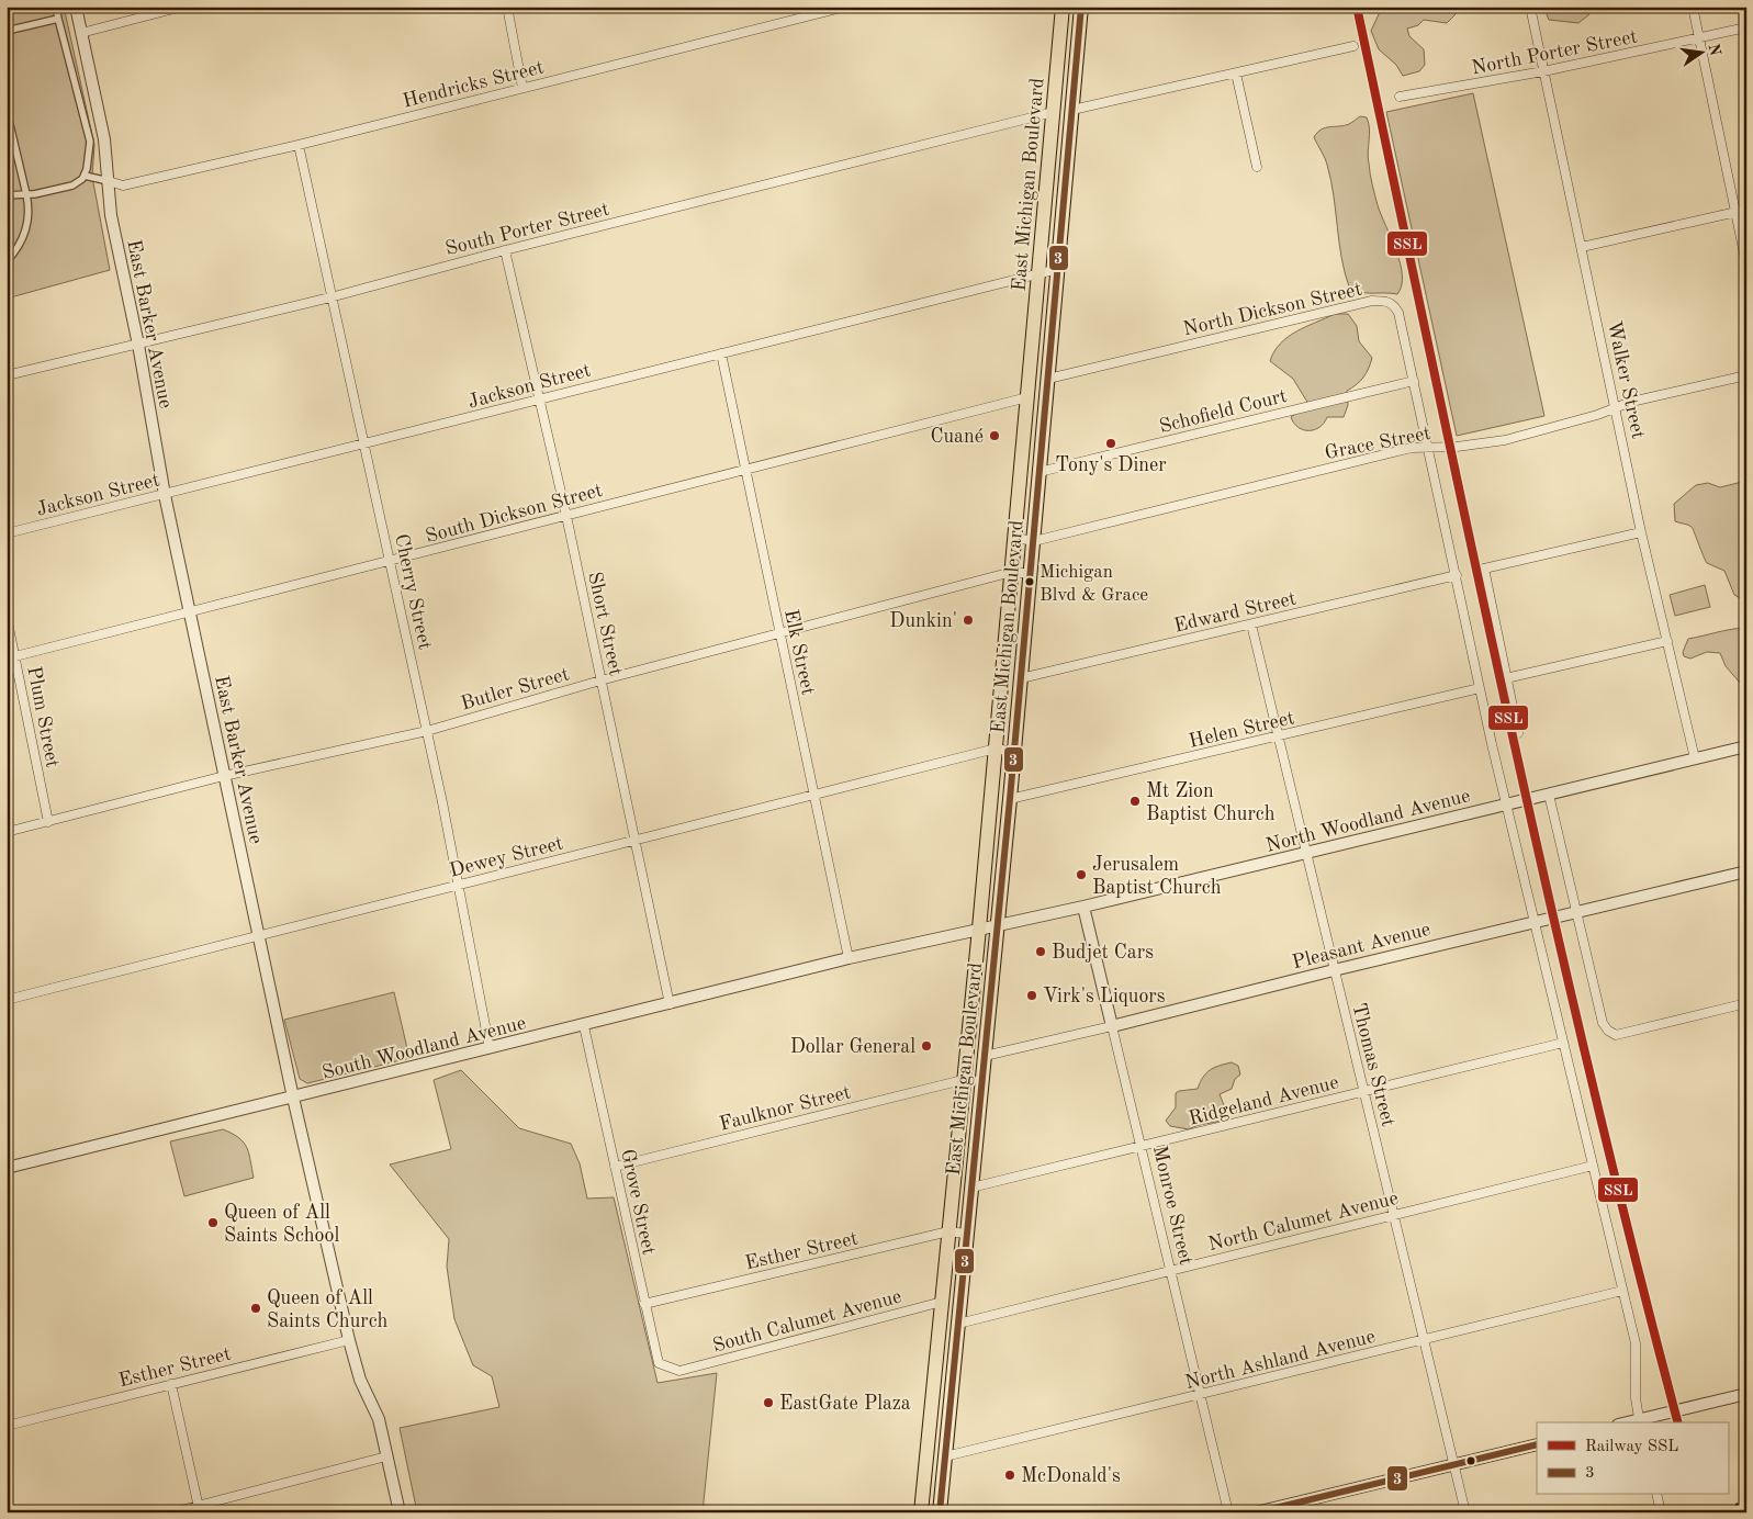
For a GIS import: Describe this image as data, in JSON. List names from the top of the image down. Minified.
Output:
{"streets":{"main road":["East Michigan Boulevard"],"street":["North Porter Street","Hendricks Street","South Porter Street","North Dickson Street","East Barker Avenue","Walker Street","Jackson Street","Schofield Court","Grace Street","South Dickson Street","Cherry Street","Edward Street","Short Street","Elk Street","Butler Street","Plum Street","Helen Street","North Woodland Avenue","Dewey Street","Pleasant Avenue","South Woodland Avenue","Thomas Street","Ridgeland Avenue","Faulknor Street","Grove Street","Monroe Street","North Calumet Avenue","Esther Street","South Calumet Avenue","North Ashland Avenue"]},"crossings":[["North Porter Street","Walker Street"],["Hendricks Street","East Barker Avenue"],["Hendricks Street","Cherry Street"],["East Michigan Boulevard","South Porter Street"],["East Michigan Boulevard","North Dickson Street"],["East Michigan Boulevard","Jackson Street"],["East Michigan Boulevard","Schofield Court"],["East Michigan Boulevard","Grace Street"],["East Michigan Boulevard","South Dickson Street"],["East Michigan Boulevard","Edward Street"],["East Michigan Boulevard","Butler Street"],["East Michigan Boulevard","Helen Street"],["East Michigan Boulevard","North Woodland Avenue"],["East Michigan Boulevard","Dewey Street"],["East Michigan Boulevard","Pleasant Avenue"],["East Michigan Boulevard","South Woodland Avenue"],["East Michigan Boulevard","Ridgeland Avenue"],["East Michigan Boulevard","Faulknor Street"],["East Michigan Boulevard","North Calumet Avenue"],["East Michigan Boulevard","Esther Street"],["East Michigan Boulevard","South Calumet Avenue"],["East Michigan Boulevard","North Ashland Avenue"],["South Porter Street","East Barker Avenue"],["South Porter Street","Cherry Street"],["South Porter Street","Short Street"],["North Dickson Street","Schofield Court"],["North Dickson Street","Grace Street"],["North Dickson Street","Edward Street"],["North Dickson Street","Helen Street"],["North Dickson Street","North Woodland Avenue"],["North Dickson Street","Pleasant Avenue"],["North Dickson Street","Ridgeland Avenue"],["North Dickson Street","North Calumet Avenue"],["North Dickson Street","North Ashland Avenue"],["East Barker Avenue","Jackson Street"],["East Barker Avenue","South Dickson Street"],["East Barker Avenue","Butler Street"],["East Barker Avenue","Dewey Street"],["East Barker Avenue","South Woodland Avenue"],["East Barker Avenue","Esther Street"],["Walker Street","Grace Street"],["Walker Street","North Woodland Avenue"],["Jackson Street","Cherry Street"],["Jackson Street","Short Street"],["Jackson Street","Elk Street"],["South Dickson Street","Cherry Street"],["South Dickson Street","Short Street"],["South Dickson Street","Elk Street"],["South Dickson Street","Plum Street"],["Cherry Street","Butler Street"],["Cherry Street","Dewey Street"],["Cherry Street","South Woodland Avenue"],["Edward Street","Thomas Street"],["Short Street","Butler Street"],["Short Street","Dewey Street"],["Short Street","South Woodland Avenue"],["Elk Street","Butler Street"],["Elk Street","Dewey Street"],["Elk Street","South Woodland Avenue"],["Butler Street","Plum Street"],["Helen Street","Thomas Street"],["North Woodland Avenue","South Woodland Avenue"],["North Woodland Avenue","Thomas Street"],["North Woodland Avenue","Monroe Street"],["Pleasant Avenue","Thomas Street"],["Pleasant Avenue","Monroe Street"],["South Woodland Avenue","Grove Street"],["Thomas Street","Ridgeland Avenue"],["Thomas Street","North Calumet Avenue"],["Thomas Street","North Ashland Avenue"],["Ridgeland Avenue","Monroe Street"],["Faulknor Street","Grove Street"],["Grove Street","Esther Street"],["Grove Street","South Calumet Avenue"],["Monroe Street","North Calumet Avenue"],["Monroe Street","North Ashland Avenue"]],"places":["Cuané","Tony's Diner","Michigan Blvd & Grace","Dunkin'","Mt Zion Baptist Church","Jerusalem Baptist Church","Budjet Cars","Virk's Liquors","Dollar General","Queen of All Saints School","Queen of All Saints Church","EastGate Plaza","McDonald's"],"lines":["rail line SSL","transit line 3"],"legend":["Railway SSL","3"],"north":"right"}
